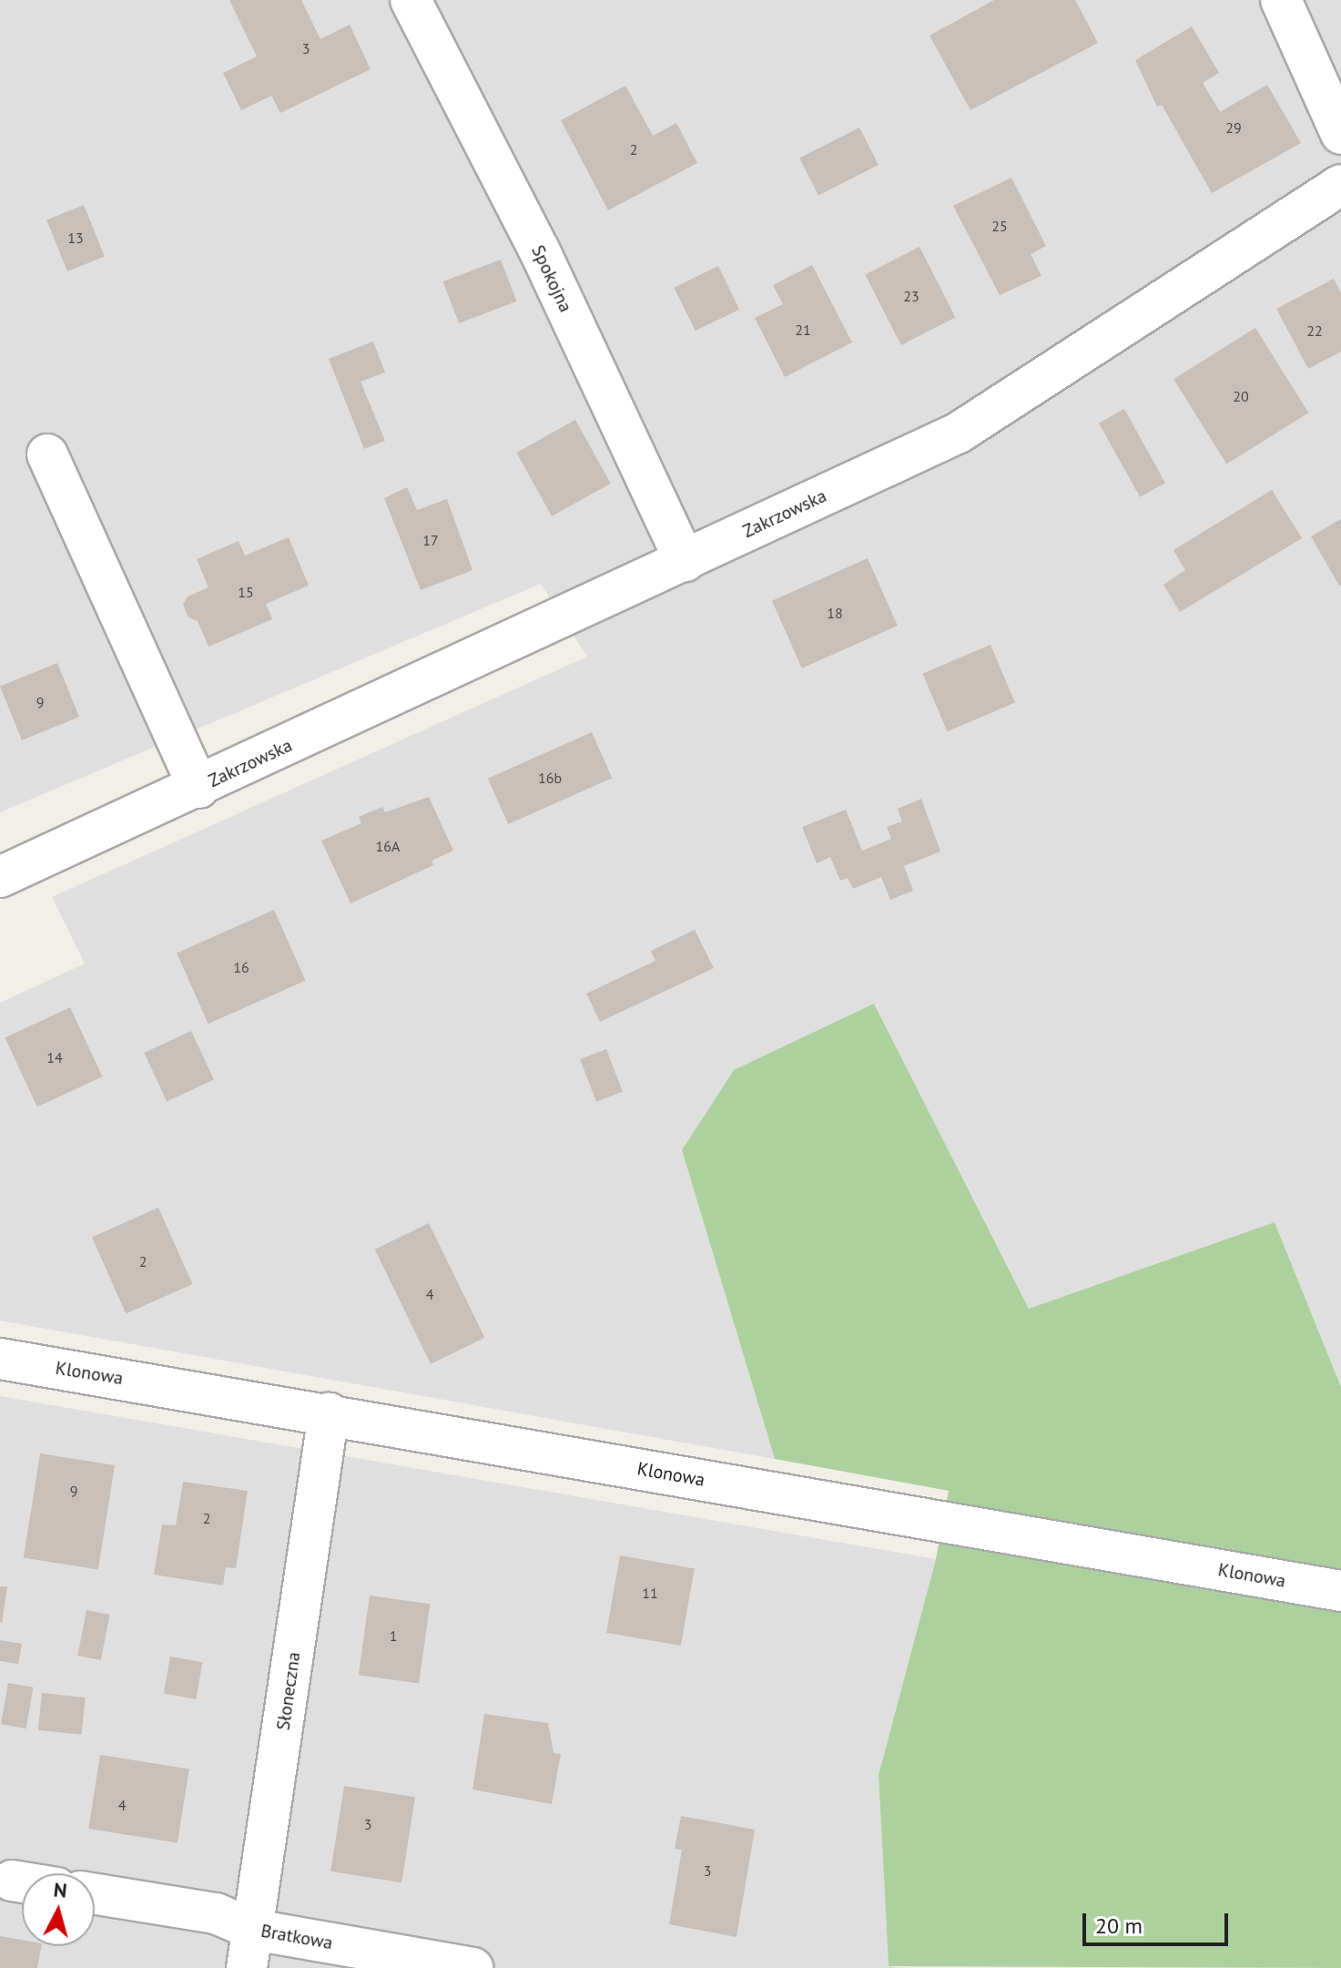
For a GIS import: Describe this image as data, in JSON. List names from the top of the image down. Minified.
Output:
{"streets":{"street":["Spokojna","Zakrzowska","Klonowa","Słoneczna","Bratkowa"]},"crossings":[["Spokojna","Zakrzowska"],["Klonowa","Słoneczna"],["Słoneczna","Bratkowa"]],"house_numbers":["3","29","2","25","13","23","21","22","20","17","15","18","9","16b","16A","16","14","2","4","9","2","11","1","4","3","3"],"scale_bar":"20 m","north":"top"}
